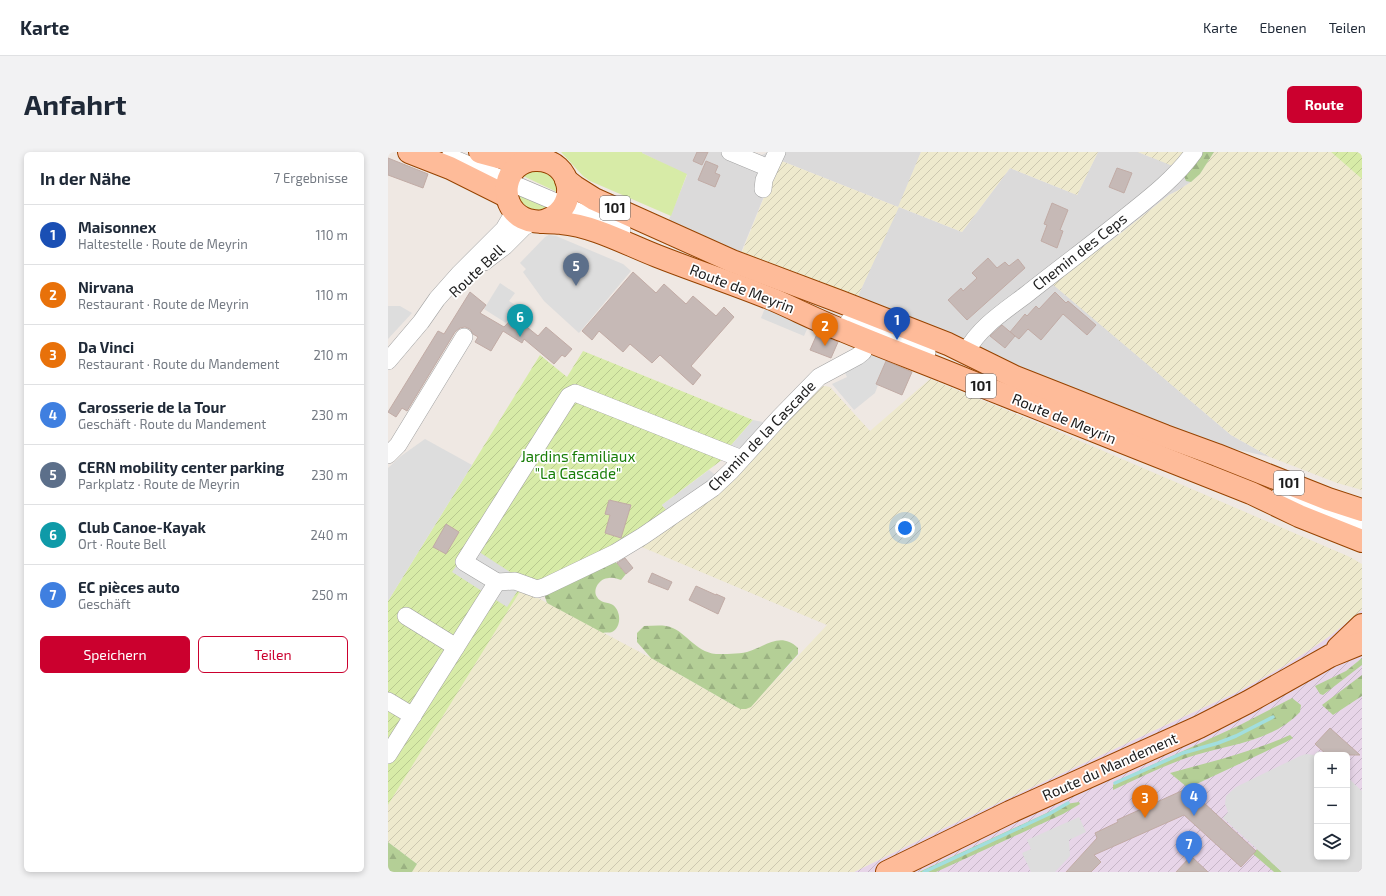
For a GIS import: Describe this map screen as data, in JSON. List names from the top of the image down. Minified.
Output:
{"streets":{"main road":["101","Route de Meyrin","Route du Mandement"],"street":["Chemin des Ceps","Route Bell","Chemin de la Cascade"]},"crossings":[["Chemin des Ceps","Route de Meyrin"],["Route Bell","Route de Meyrin"],["Route de Meyrin","Chemin de la Cascade"]],"parks":["Jardins familiaux \"La Cascade\""],"page":{"header":"Karte","nav":["Karte","Ebenen","Teilen"],"buttons":["Route",["Speichern","Teilen"]],"title":"Anfahrt","heading":["In der Nähe","7 Ergebnisse"],"list":[{"mark":"1","name":"Maisonnex","note":"Haltestelle · Route de Meyrin","value":"110 m"},{"mark":"2","name":"Nirvana","note":"Restaurant · Route de Meyrin","value":"110 m"},{"mark":"3","name":"Da Vinci","note":"Restaurant · Route du Mandement","value":"210 m"},{"mark":"4","name":"Carosserie de la Tour","note":"Geschäft · Route du Mandement","value":"230 m"},{"mark":"5","name":"CERN mobility center parking","note":"Parkplatz · Route de Meyrin","value":"230 m"},{"mark":"6","name":"Club Canoe-Kayak","note":"Ort · Route Bell","value":"240 m"},{"mark":"7","name":"EC pièces auto","note":"Geschäft","value":"250 m"}],"pins":["5","6","1","2","4","3","7"],"map_buttons":["+","−"]}}
